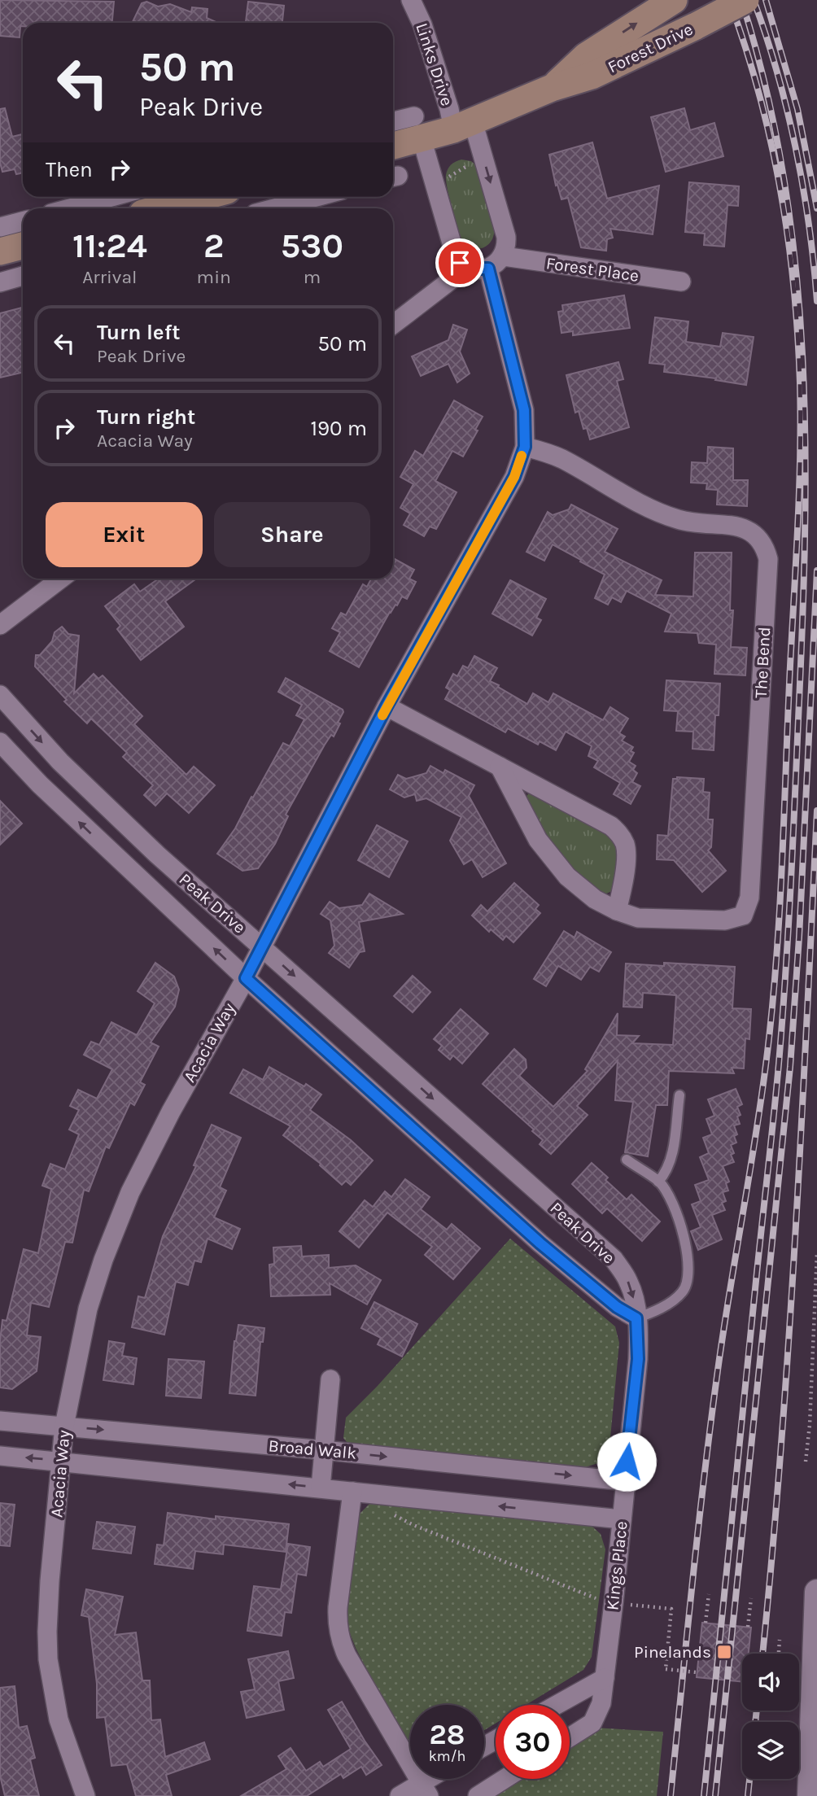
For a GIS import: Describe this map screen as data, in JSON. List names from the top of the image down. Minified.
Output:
{"streets":{"main road":["Forest Drive"],"street":["Links Drive","Forest Place","The Bend","Peak Drive","Acacia Way","Broad Walk","Kings Place"]},"crossings":[["Forest Drive","Links Drive"],["The Bend","Acacia Way"],["Peak Drive","Acacia Way"],["Peak Drive","Kings Place"],["Acacia Way","Broad Walk"],["Broad Walk","Kings Place"]],"places":{"transit":["Pinelands"]},"page":{"turn":["50 m","Peak Drive"],"then":"Then","eta":["11:24","Arrival","2","min","530","m"],"list":[{"name":"Turn left","note":"Peak Drive","value":"50 m"},{"name":"Turn right","note":"Acacia Way","value":"190 m"}],"buttons":["Exit","Share"],"speed":"28 km/h","limit":"30"}}
